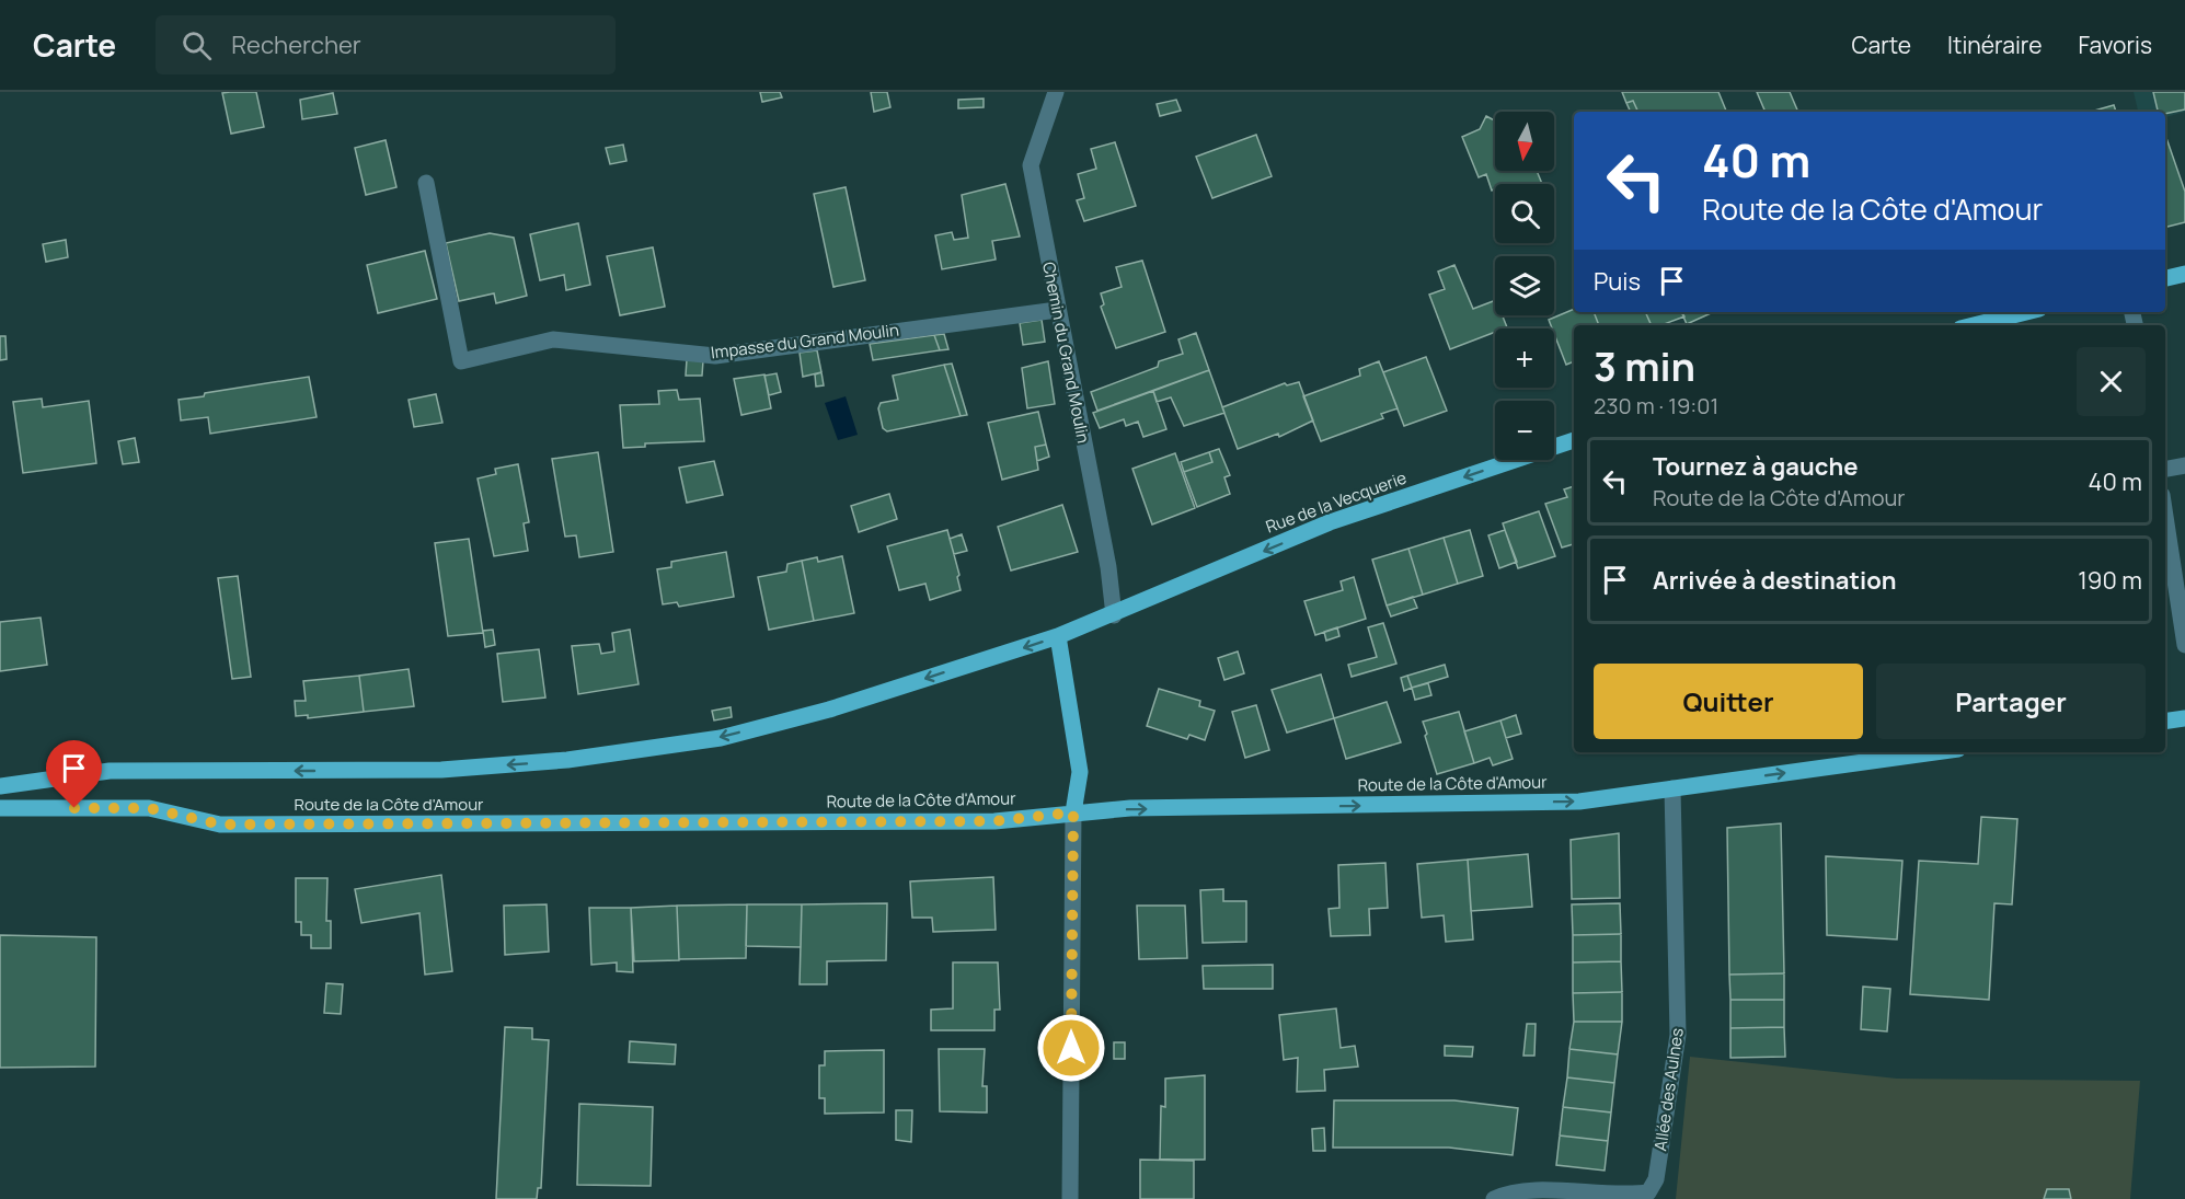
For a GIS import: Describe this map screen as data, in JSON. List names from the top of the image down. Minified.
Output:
{"streets":{"main road":["Rue de la Vecquerie","Route de la Côte d'Amour"],"street":["Impasse du Grand Moulin","Chemin du Grand Moulin","Allée des Aulnes"]},"crossings":[["Impasse du Grand Moulin","Chemin du Grand Moulin"],["Chemin du Grand Moulin","Rue de la Vecquerie"],["Chemin du Grand Moulin","Route de la Côte d'Amour"],["Rue de la Vecquerie","Route de la Côte d'Amour"],["Route de la Côte d'Amour","Allée des Aulnes"]],"one_way":["Rue de la Vecquerie"],"north":"bottom","page":{"header":"Carte","search":"Rechercher","nav":["Carte","Itinéraire","Favoris"],"map_buttons":["+","−"],"turn":["40 m","Route de la Côte d'Amour"],"then":"Puis","heading":["3 min","230 m · 19:01"],"list":[{"name":"Tournez à gauche","note":"Route de la Côte d'Amour","value":"40 m"},{"name":"Arrivée à destination","value":"190 m"}],"buttons":["Quitter","Partager"]}}
